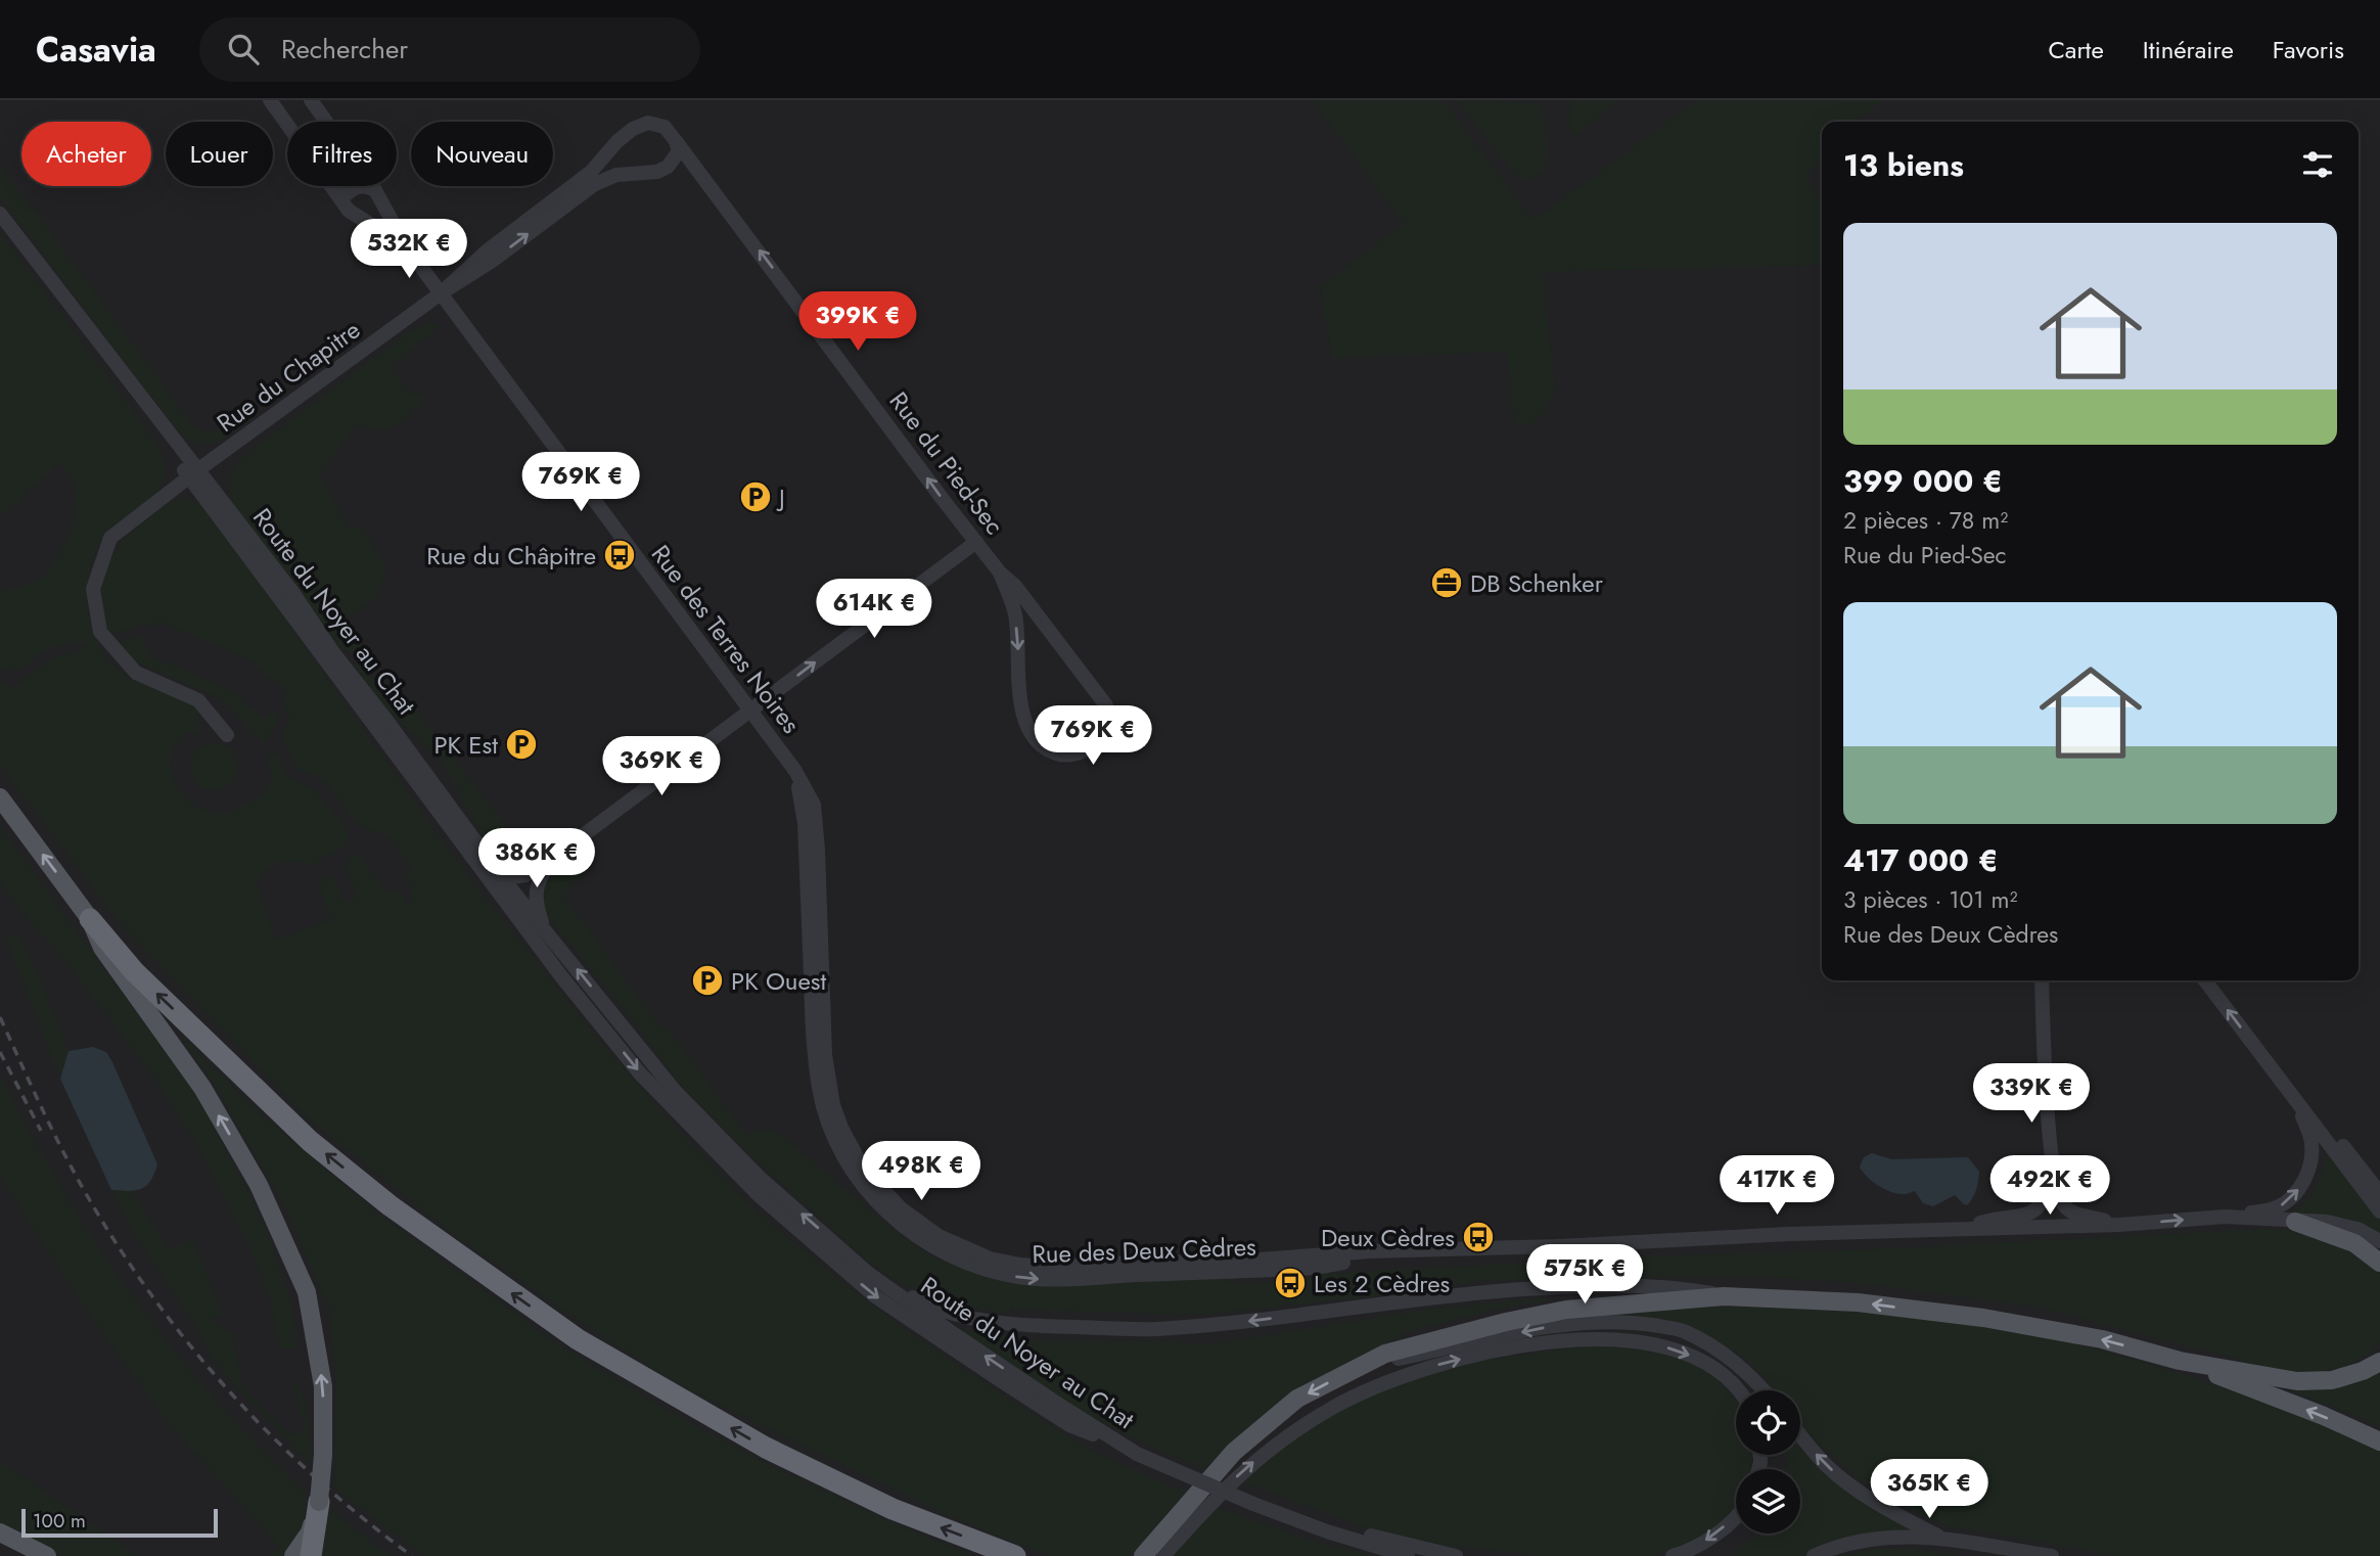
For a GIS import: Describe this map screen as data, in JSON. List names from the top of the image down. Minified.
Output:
{"streets":{"street":["Rue du Chapitre","Rue du Pied-Sec","Route du Noyer au Chat","Rue des Terres Noires","Rue des Deux Cèdres"]},"crossings":[["Rue du Chapitre","Rue du Pied-Sec"],["Rue du Chapitre","Route du Noyer au Chat"],["Rue du Chapitre","Rue des Terres Noires"],["Rue des Terres Noires","Rue des Deux Cèdres"]],"one_way":["Rue du Pied-Sec"],"places":{"parking":["J","PK Est","PK Ouest"],"bus stop":["Rue du Châpitre","Deux Cèdres","Les 2 Cèdres"],"office":["DB Schenker"]},"scale_bar":"100 m","page":{"header":"Casavia","search":"Rechercher","nav":["Carte","Itinéraire","Favoris"],"chip":["Acheter","Louer","Filtres","Nouveau"],"heading":"13 biens","list":[{"name":"399 000 €","note":"2 pièces · 78 m² · Rue du Pied-Sec"},{"name":"417 000 €","note":"3 pièces · 101 m² · Rue des Deux Cèdres"}],"price":["532K €","399K €","769K €","614K €","769K €","369K €","386K €","339K €","498K €","417K €","492K €","575K €","365K €"],"scale":"100 m"}}
